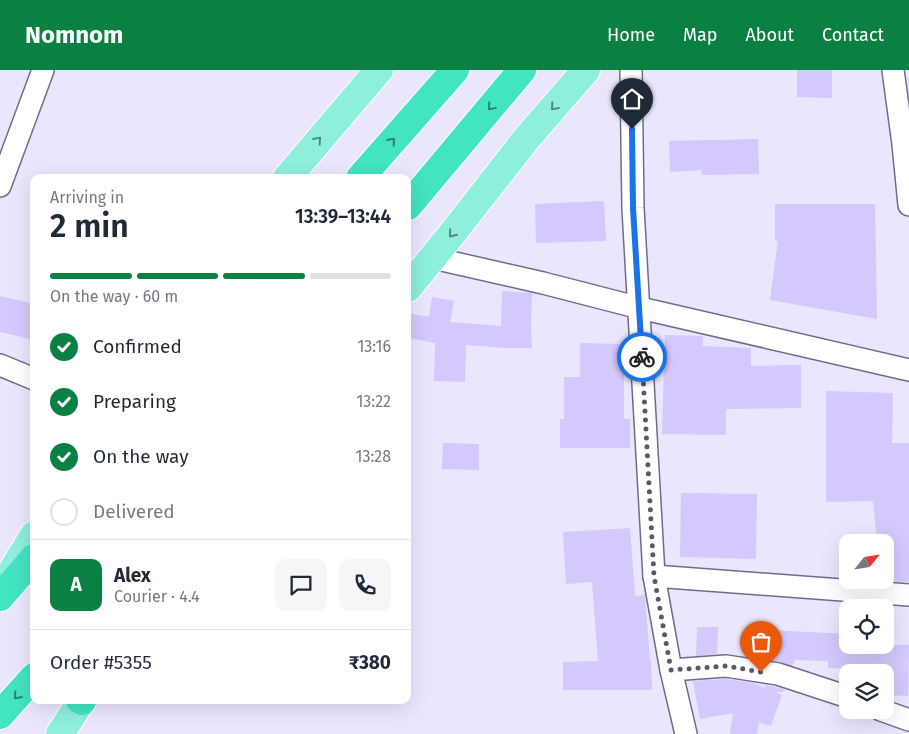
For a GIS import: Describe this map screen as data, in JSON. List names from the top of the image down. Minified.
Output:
{"north":"top right","page":{"header":"Nomnom","nav":["Home","Map","About","Contact"],"heading":["2 min","Arriving in","13:39–13:44"],"panel":["Alex","Courier · 4.4","Order #5355","₹380"],"bar":"On the way · 60 m","list":[["Confirmed","13:16"],["Preparing","13:22"],["On the way","13:28"],"Delivered"],"round":"A"}}
